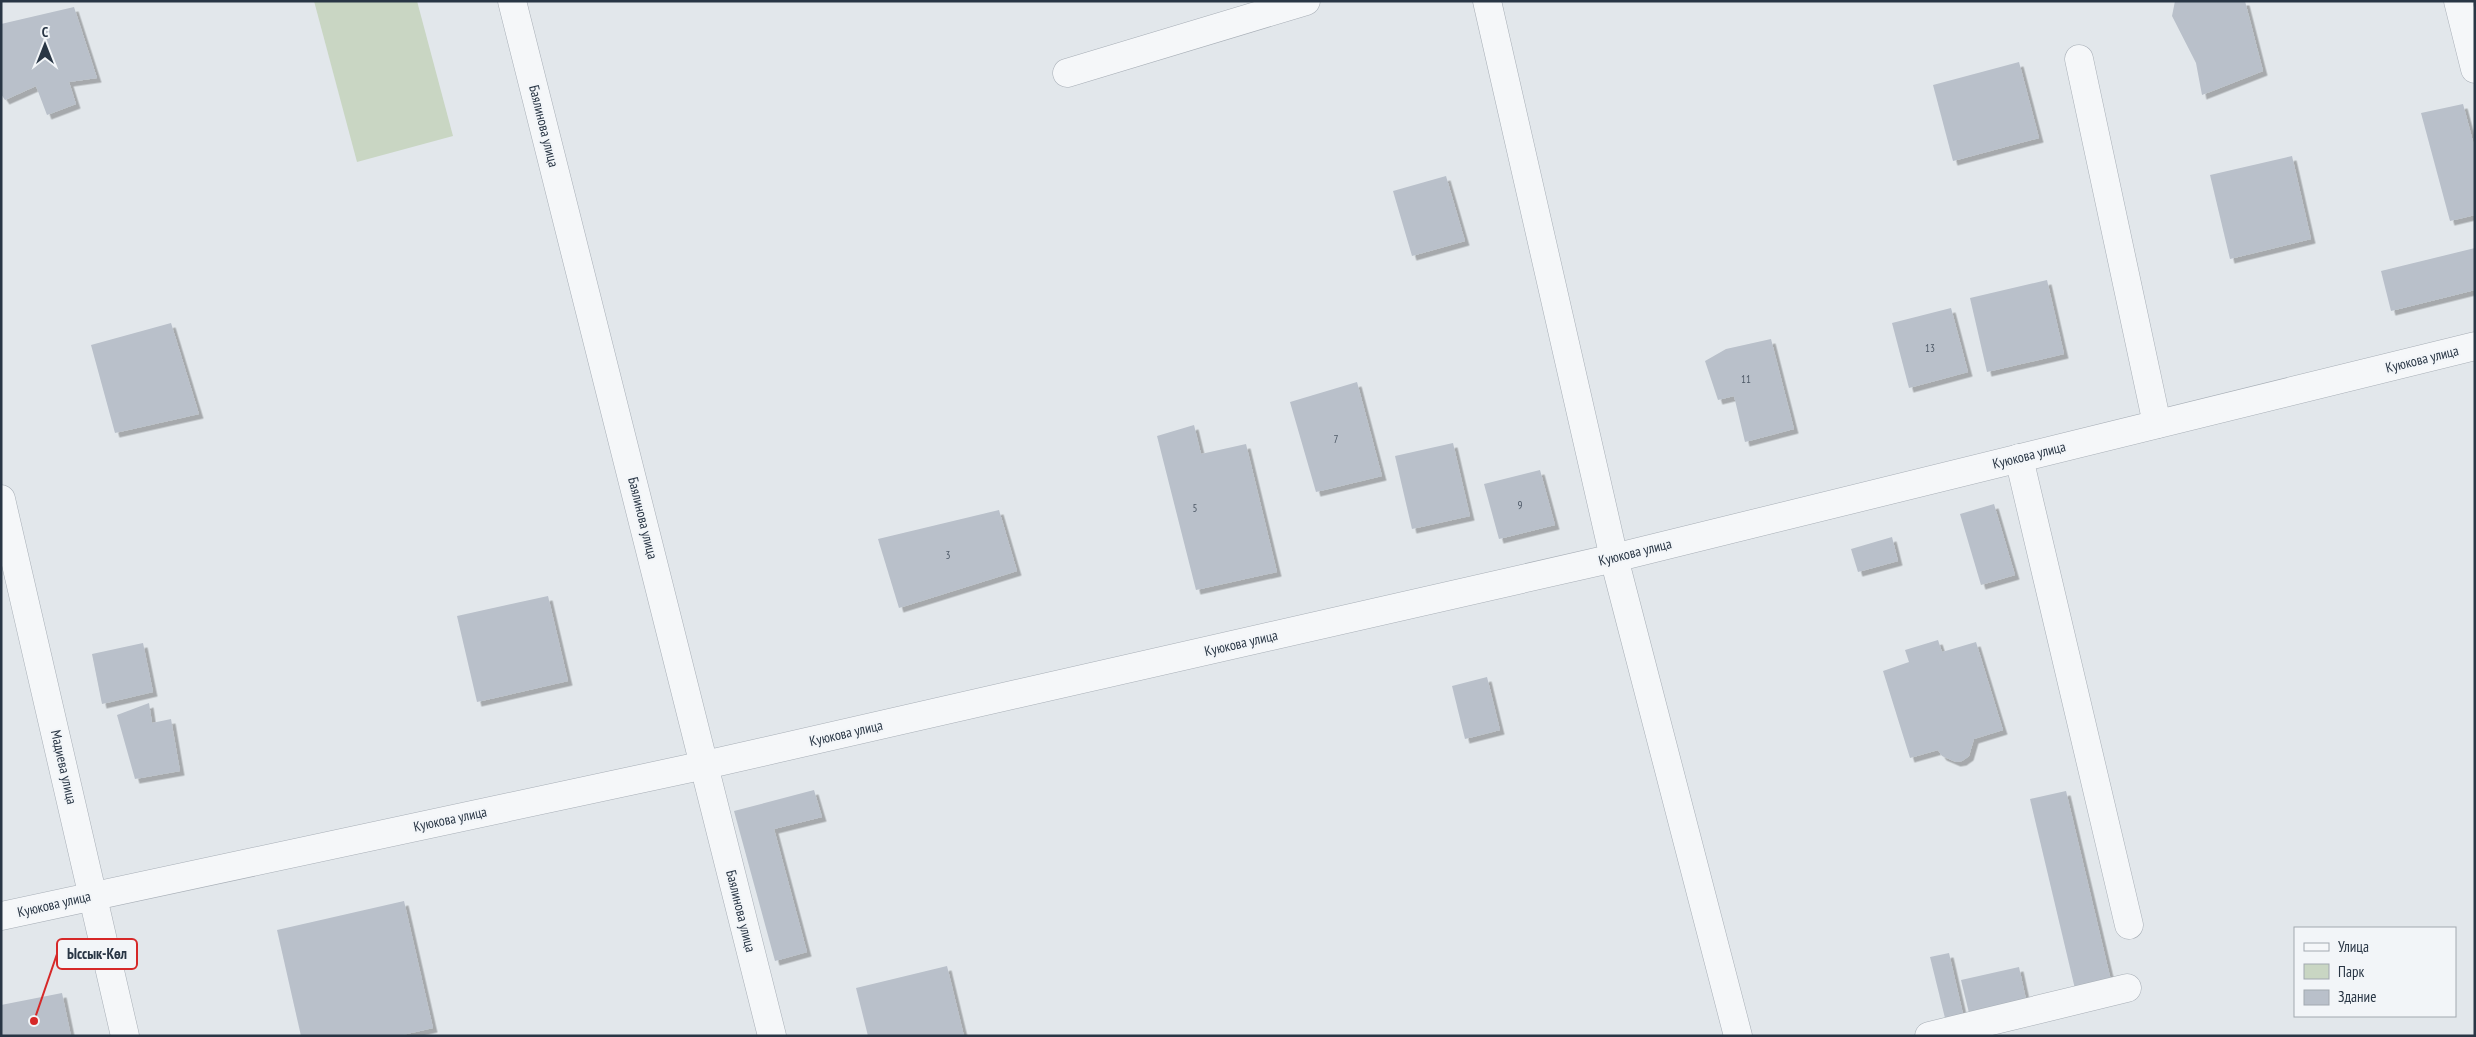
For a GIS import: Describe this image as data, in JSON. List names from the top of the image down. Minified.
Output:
{"streets":{"street":["Баялинова улица","Куюкова улица","Мадиева улица"]},"crossings":[["Баялинова улица","Куюкова улица"],["Куюкова улица","Мадиева улица"]],"places":["Ыссык-Көл"],"house_numbers":["13","11","7","9","5","3"],"legend":["Улица","Парк","Здание"],"north":"top"}
